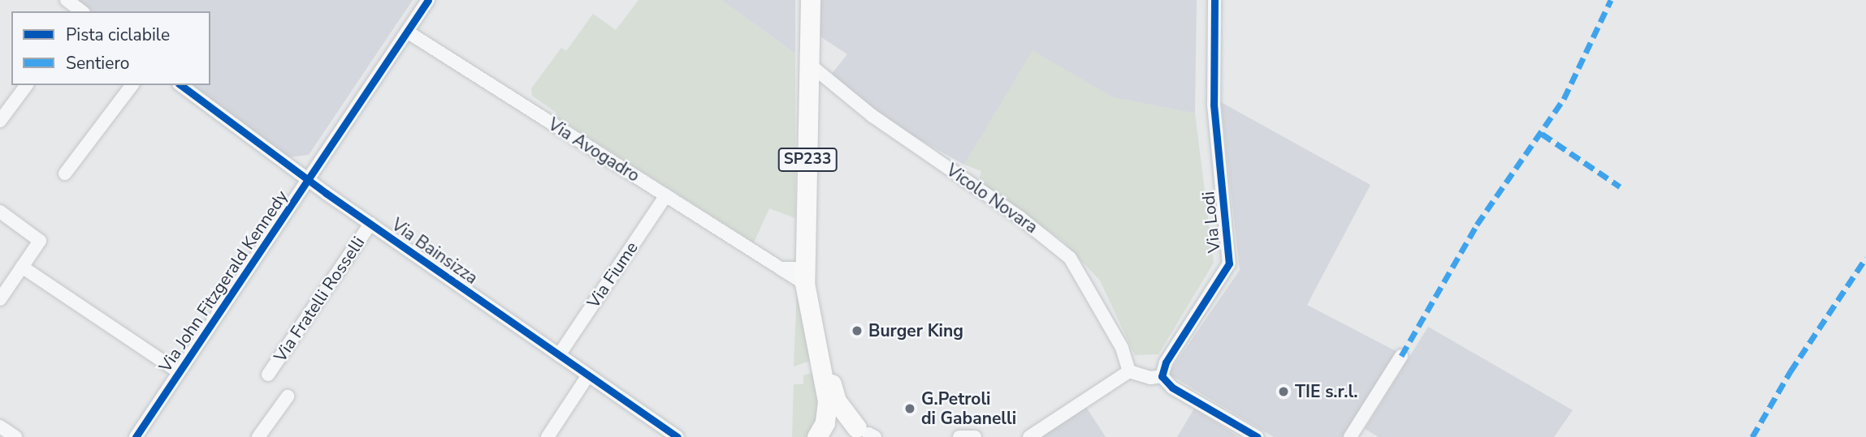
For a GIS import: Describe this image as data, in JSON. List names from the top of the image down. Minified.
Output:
{"streets":{"main road":["SP233"],"street":["Via Avogadro","Vicolo Novara","Via Lodi","Via Bainsizza","Via Fiume","Via John Fitzgerald Kennedy","Via Fratelli Rosselli"]},"crossings":[["Via Avogadro","SP233"],["Via Avogadro","Via Fiume"],["Via Avogadro","Via John Fitzgerald Kennedy"],["SP233","Vicolo Novara"],["Via Bainsizza","Via Fiume"],["Via Bainsizza","Via John Fitzgerald Kennedy"],["Via Bainsizza","Via Fratelli Rosselli"]],"places":["Burger King","TIE s.r.l.","G.Petroli di Gabanelli"],"legend":["Pista ciclabile","Sentiero"]}
